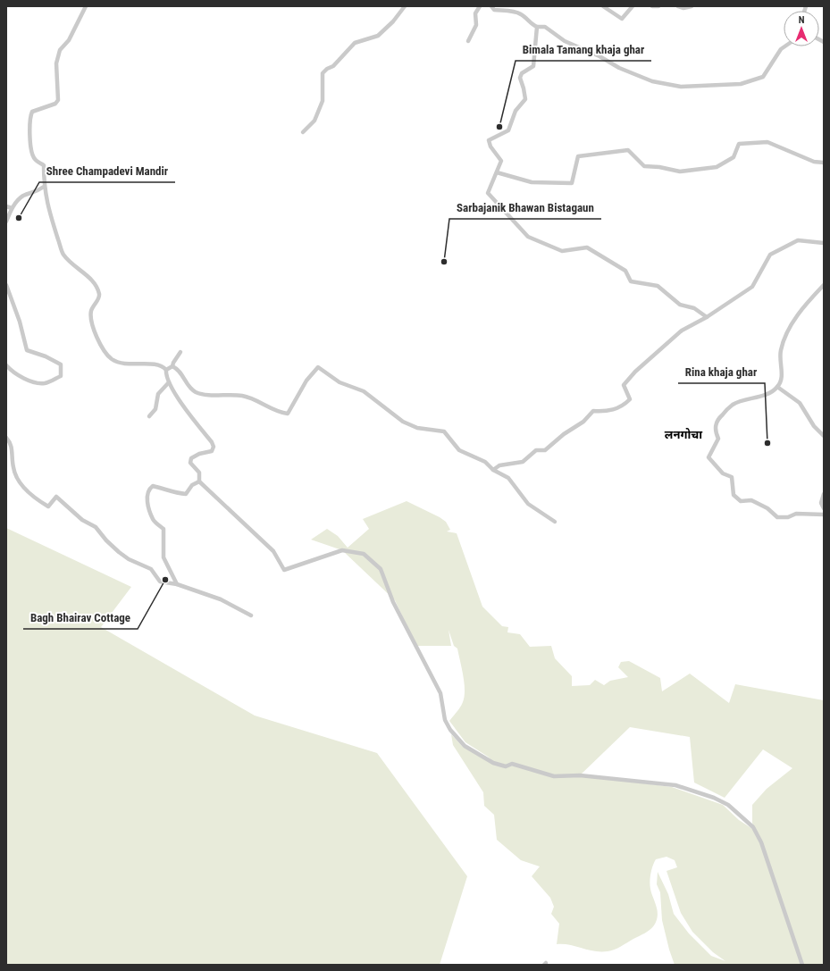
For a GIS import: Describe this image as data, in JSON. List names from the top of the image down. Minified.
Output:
{"districts":["लनगोचा"],"places":["Bimala Tamang khaja ghar","Shree Champadevi Mandir","Sarbajanik Bhawan Bistagaun","Rina khaja ghar","Bagh Bhairav Cottage"],"north":"top"}
